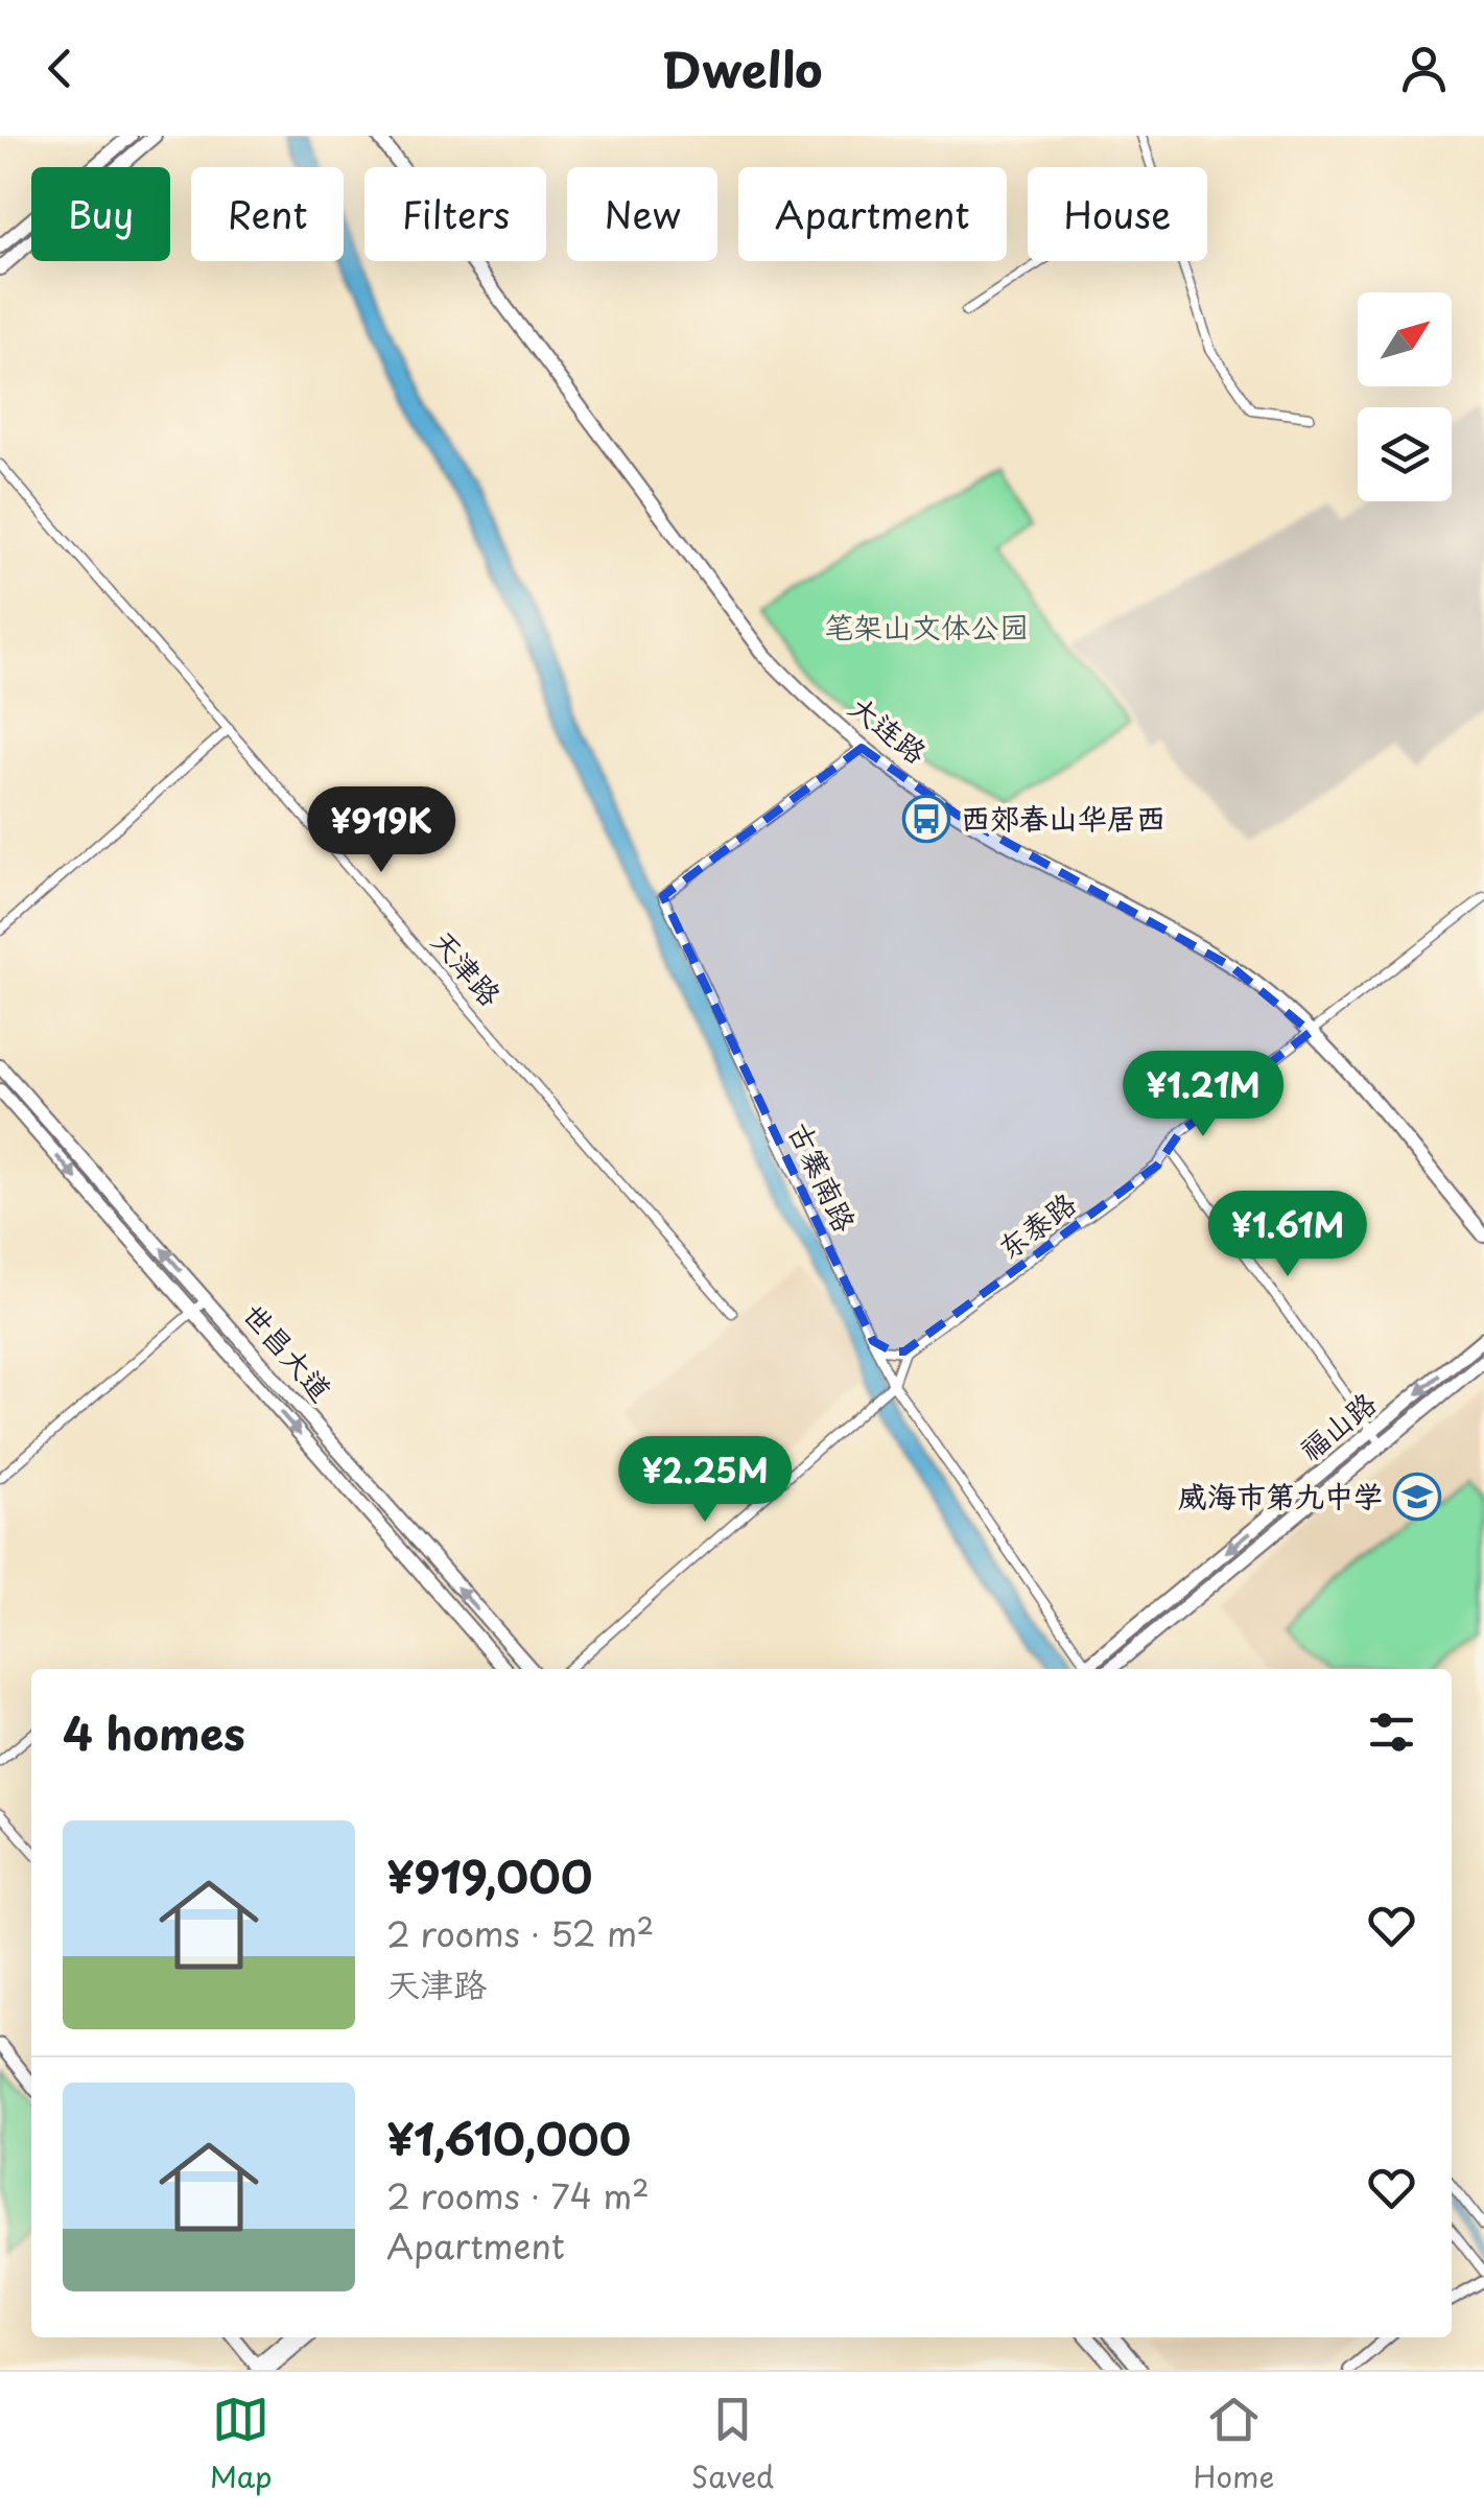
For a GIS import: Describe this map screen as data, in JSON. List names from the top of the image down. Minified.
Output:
{"streets":{"main road":["大连路","世昌大道","福山路"],"street":["天津路","古寨南路","东泰路"]},"crossings":[["大连路","古寨南路"],["大连路","东泰路"]],"parks":["笔架山文体公园"],"places":{"bus stop":["西郊春山华居西"],"school or university":["威海市第九中学"]},"north":"top right","page":{"header":"Dwello","chip":["Buy","Rent","Filters","New","Apartment","House"],"price":["¥919K","¥1.21M","¥1.61M","¥2.25M"],"heading":"4 homes","list":[{"name":"¥919,000","note":"2 rooms · 52 m² · 天津路"},{"name":"¥1,610,000","note":"2 rooms · 74 m² · Apartment"}],"tabs":["Map","Saved","Home"]}}
